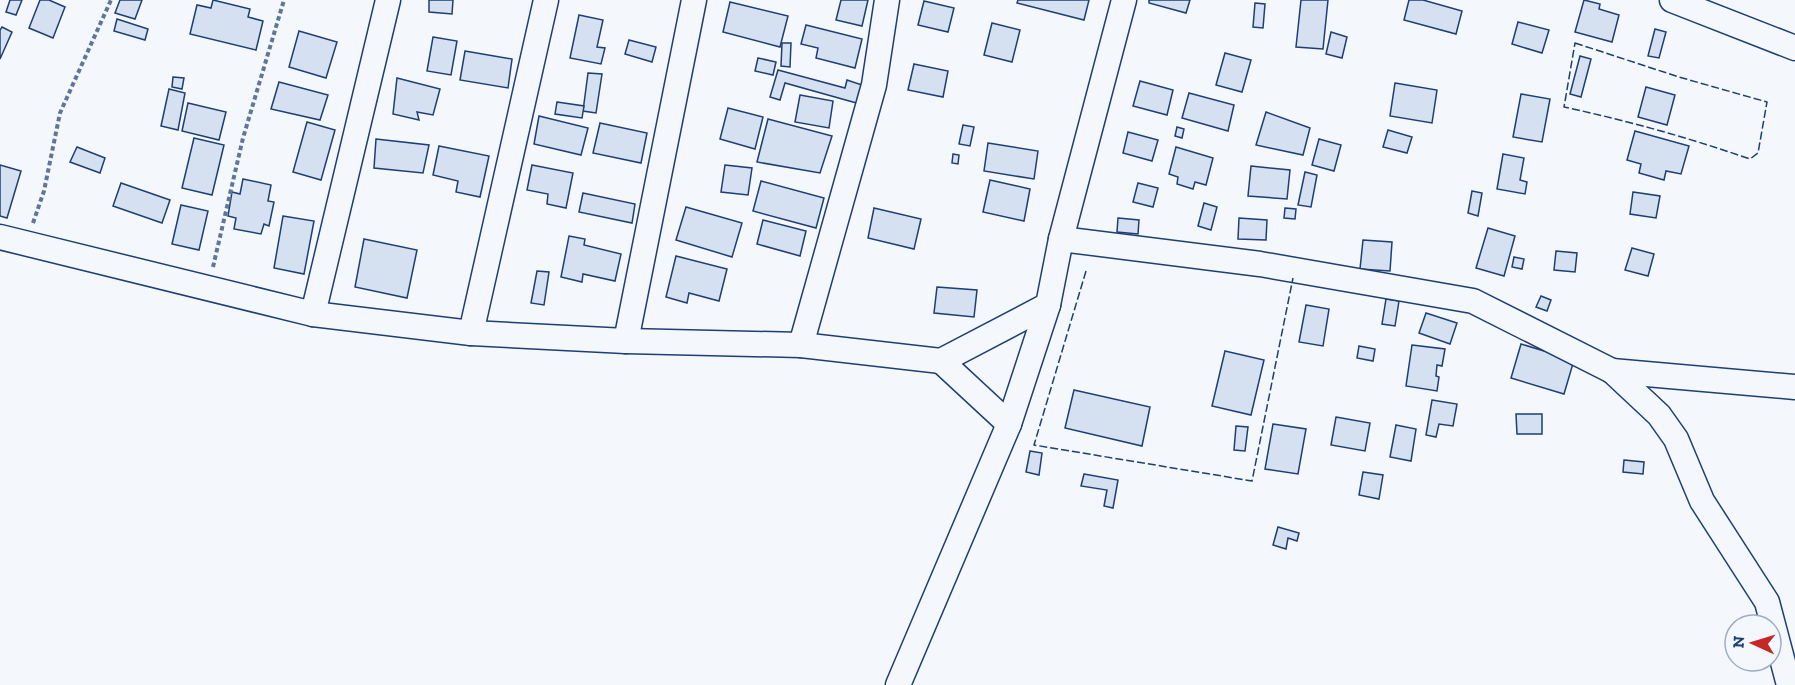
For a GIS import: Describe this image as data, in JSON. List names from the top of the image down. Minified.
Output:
{"north":"left"}
